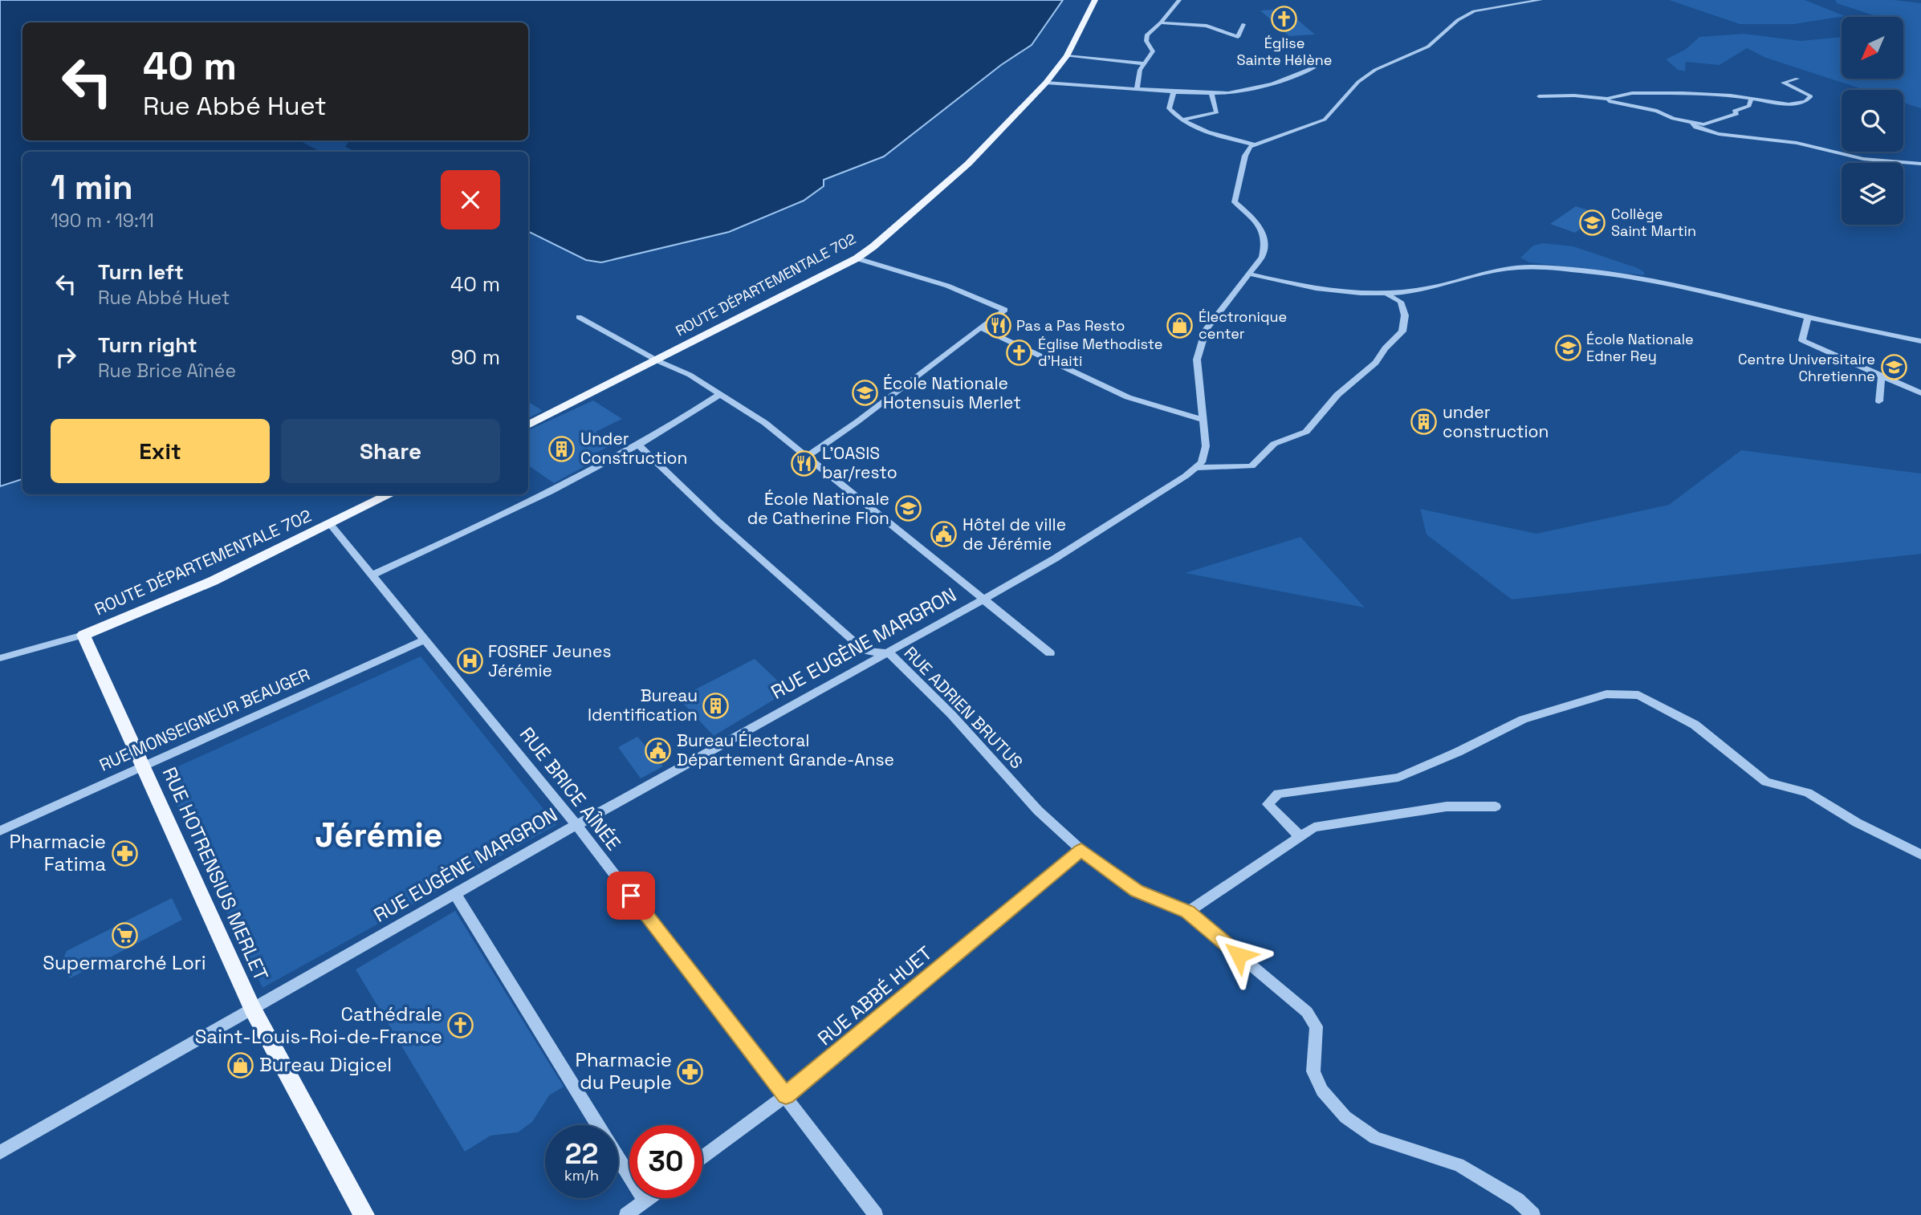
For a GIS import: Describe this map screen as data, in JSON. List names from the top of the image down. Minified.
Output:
{"streets":{"main road":["ROUTE DÉPARTEMENTALE 702","RUE HOTRENSIUS MERLET"],"street":["RUE EUGÈNE MARGRON","RUE ADRIEN BRUTUS","RUE MONSEIGNEUR BEAUGER","RUE BRICE AÎNÉE","RUE ABBÉ HUET"]},"crossings":[["ROUTE DÉPARTEMENTALE 702","RUE BRICE AÎNÉE"],["ROUTE DÉPARTEMENTALE 702","RUE HOTRENSIUS MERLET"],["RUE EUGÈNE MARGRON","RUE ADRIEN BRUTUS"],["RUE EUGÈNE MARGRON","RUE BRICE AÎNÉE"],["RUE EUGÈNE MARGRON","RUE HOTRENSIUS MERLET"],["RUE ADRIEN BRUTUS","RUE ABBÉ HUET"],["RUE MONSEIGNEUR BEAUGER","RUE BRICE AÎNÉE"],["RUE MONSEIGNEUR BEAUGER","RUE HOTRENSIUS MERLET"],["RUE BRICE AÎNÉE","RUE ABBÉ HUET"]],"districts":["Jérémie"],"places":{"church":["Église Sainte Hélène","Église Methodiste d'Haiti","Cathédrale Saint-Louis-Roi-de-France"],"school or university":["Collège Saint Martin","École Nationale Edner Rey","Centre Universitaire Chretienne","École Nationale Hotensuis Merlet","École Nationale de Catherine Flon"],"shop":["Électronique center","Bureau Digicel"],"restaurant":["Pas a Pas Resto","L'OASIS bar/resto"],"building":["under construction","Under Construction","Bureau Identification"],"public building":["Hôtel de ville de Jérémie","Bureau Électoral Département Grande-Anse"],"hospital":["FOSREF Jeunes Jérémie"],"pharmacy":["Pharmacie Fatima","Pharmacie du Peuple"],"supermarket":["Supermarché Lori"]},"north":"bottom left","page":{"turn":["40 m","Rue Abbé Huet"],"heading":["1 min","190 m · 19:11"],"list":[{"name":"Turn left","note":"Rue Abbé Huet","value":"40 m"},{"name":"Turn right","note":"Rue Brice Aînée","value":"90 m"}],"buttons":["Exit","Share"],"speed":"22 km/h","limit":"30"}}
